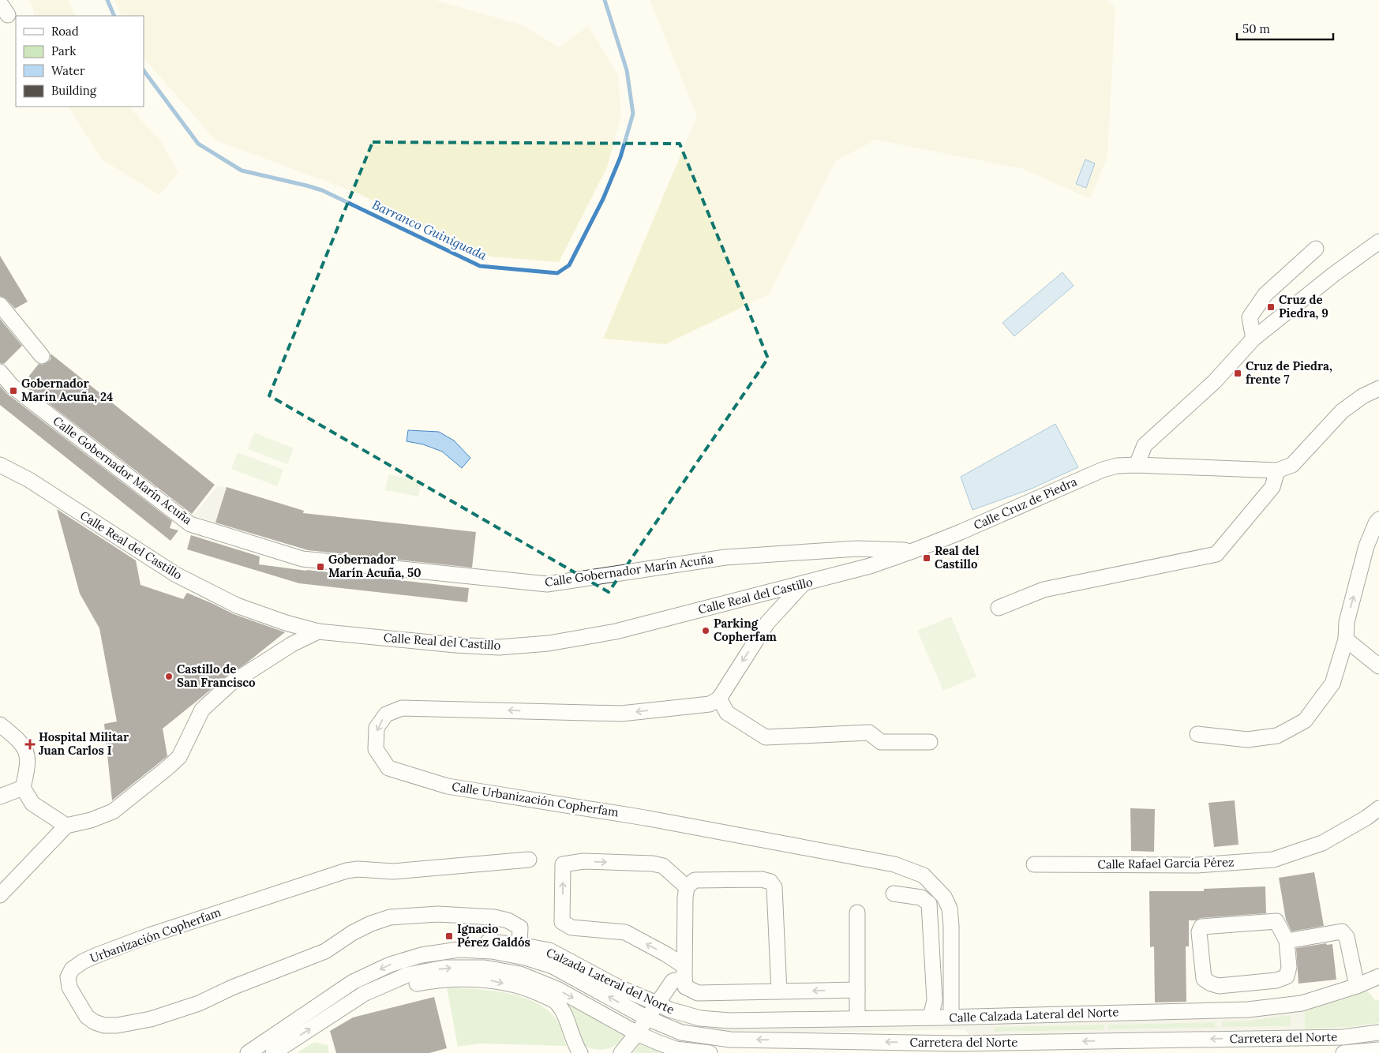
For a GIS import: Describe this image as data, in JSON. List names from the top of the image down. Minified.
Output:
{"streets":{"street":["Calle Gobernador Marín Acuña","Calle Cruz de Piedra","Calle Real del Castillo","Calle Urbanización Copherfam","Calle Rafael García Pérez","Urbanización Copherfam","Calzada Lateral del Norte","Calle Calzada Lateral del Norte","Carretera del Norte"]},"crossings":[["Calle Gobernador Marín Acuña","Calle Cruz de Piedra"],["Calle Gobernador Marín Acuña","Calle Real del Castillo"],["Calle Cruz de Piedra","Calle Real del Castillo"],["Calle Urbanización Copherfam","Calle Calzada Lateral del Norte"],["Urbanización Copherfam","Calzada Lateral del Norte"],["Calzada Lateral del Norte","Calle Calzada Lateral del Norte"],["Calzada Lateral del Norte","Carretera del Norte"]],"water":["Barranco Guiniguada"],"places":{"transit":["Cruz de Piedra, 9","Cruz de Piedra, frente 7","Gobernador Marín Acuña, 24","Real del Castillo","Gobernador Marín Acuña, 50","Ignacio Pérez Galdós"],"other":["Parking Copherfam","Castillo de San Francisco"],"health":["Hospital Militar Juan Carlos I"]},"legend":["Road","Park","Water","Building"],"scale_bar":"50 m"}
